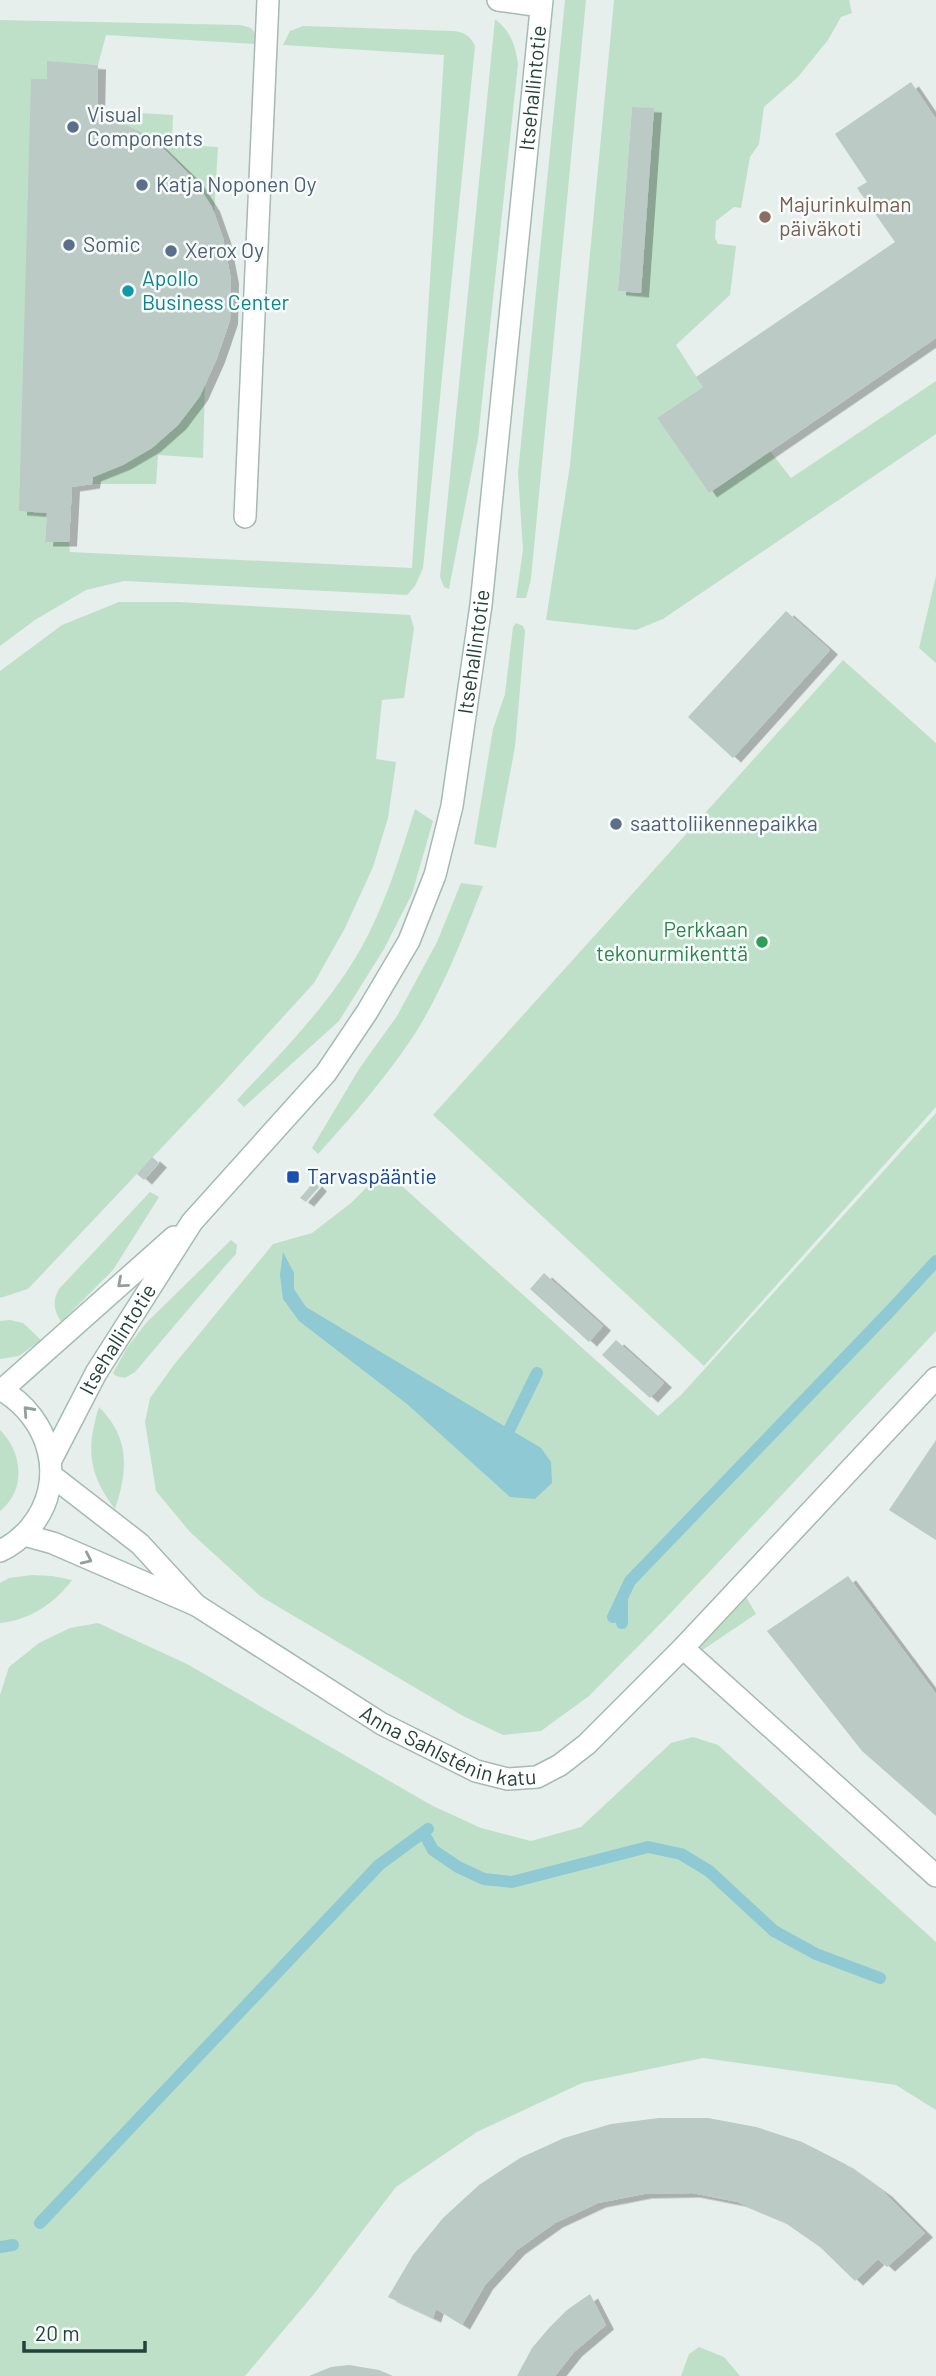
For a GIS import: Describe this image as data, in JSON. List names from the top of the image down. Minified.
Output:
{"streets":{"main road":["Itsehallintotie","Anna Sahlsténin katu"]},"crossings":[["Itsehallintotie","Anna Sahlsténin katu"]],"places":{"other":["Visual Components","Katja Noponen Oy","Majurinkulman päiväkoti","Somic","Xerox Oy","Apollo Business Center","saattoliikennepaikka","Perkkaan tekonurmikenttä"],"transit":["Tarvaspääntie"]},"scale_bar":"20 m"}
